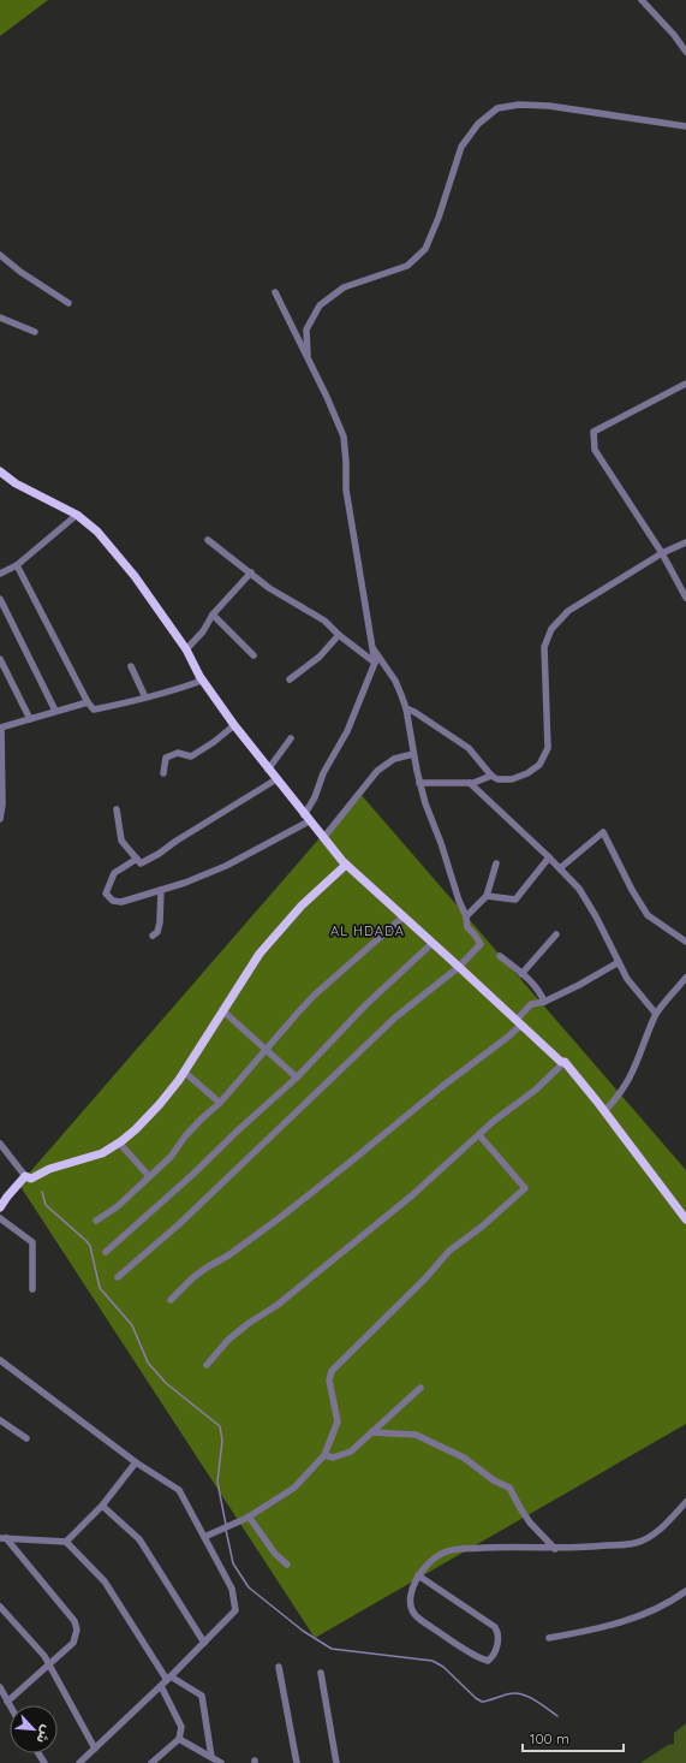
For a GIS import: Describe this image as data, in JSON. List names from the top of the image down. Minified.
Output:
{"districts":["AL HDADA"],"scale_bar":"100 m","north":"bottom right"}
